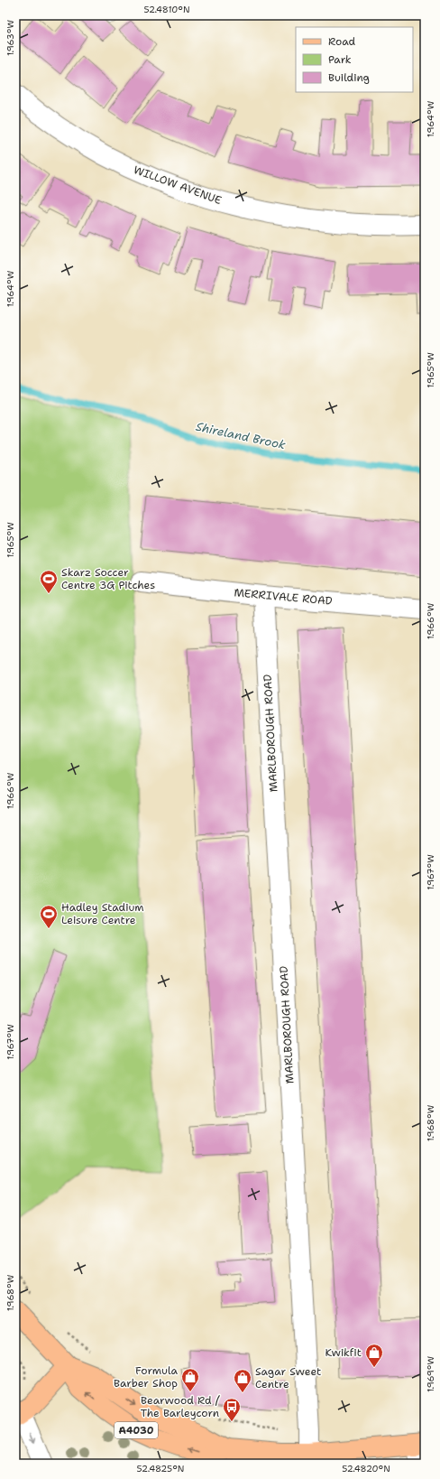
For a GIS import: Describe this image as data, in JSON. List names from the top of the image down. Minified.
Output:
{"streets":{"main road":["A4030"],"street":["WILLOW AVENUE","MERRIVALE ROAD","MARLBOROUGH ROAD"]},"crossings":[["MERRIVALE ROAD","MARLBOROUGH ROAD"],["MARLBOROUGH ROAD","A4030"]],"water":["Shireland Brook"],"places":{"sports":["Skarz Soccer Centre 3G Pitches","Hadley Stadium Leisure Centre"],"shop":["Kwikfit","Formula Barber Shop","Sagar Sweet Centre"],"bus stop":["Bearwood Rd / The Barleycorn"]},"legend":["Road","Park","Building"],"coordinates":["52.4810°N","1.963°W","1.964°W","1.965°W","1.966°W","1.967°W","1.968°W","1.969°W","52.4825°N","52.4820°N"]}
